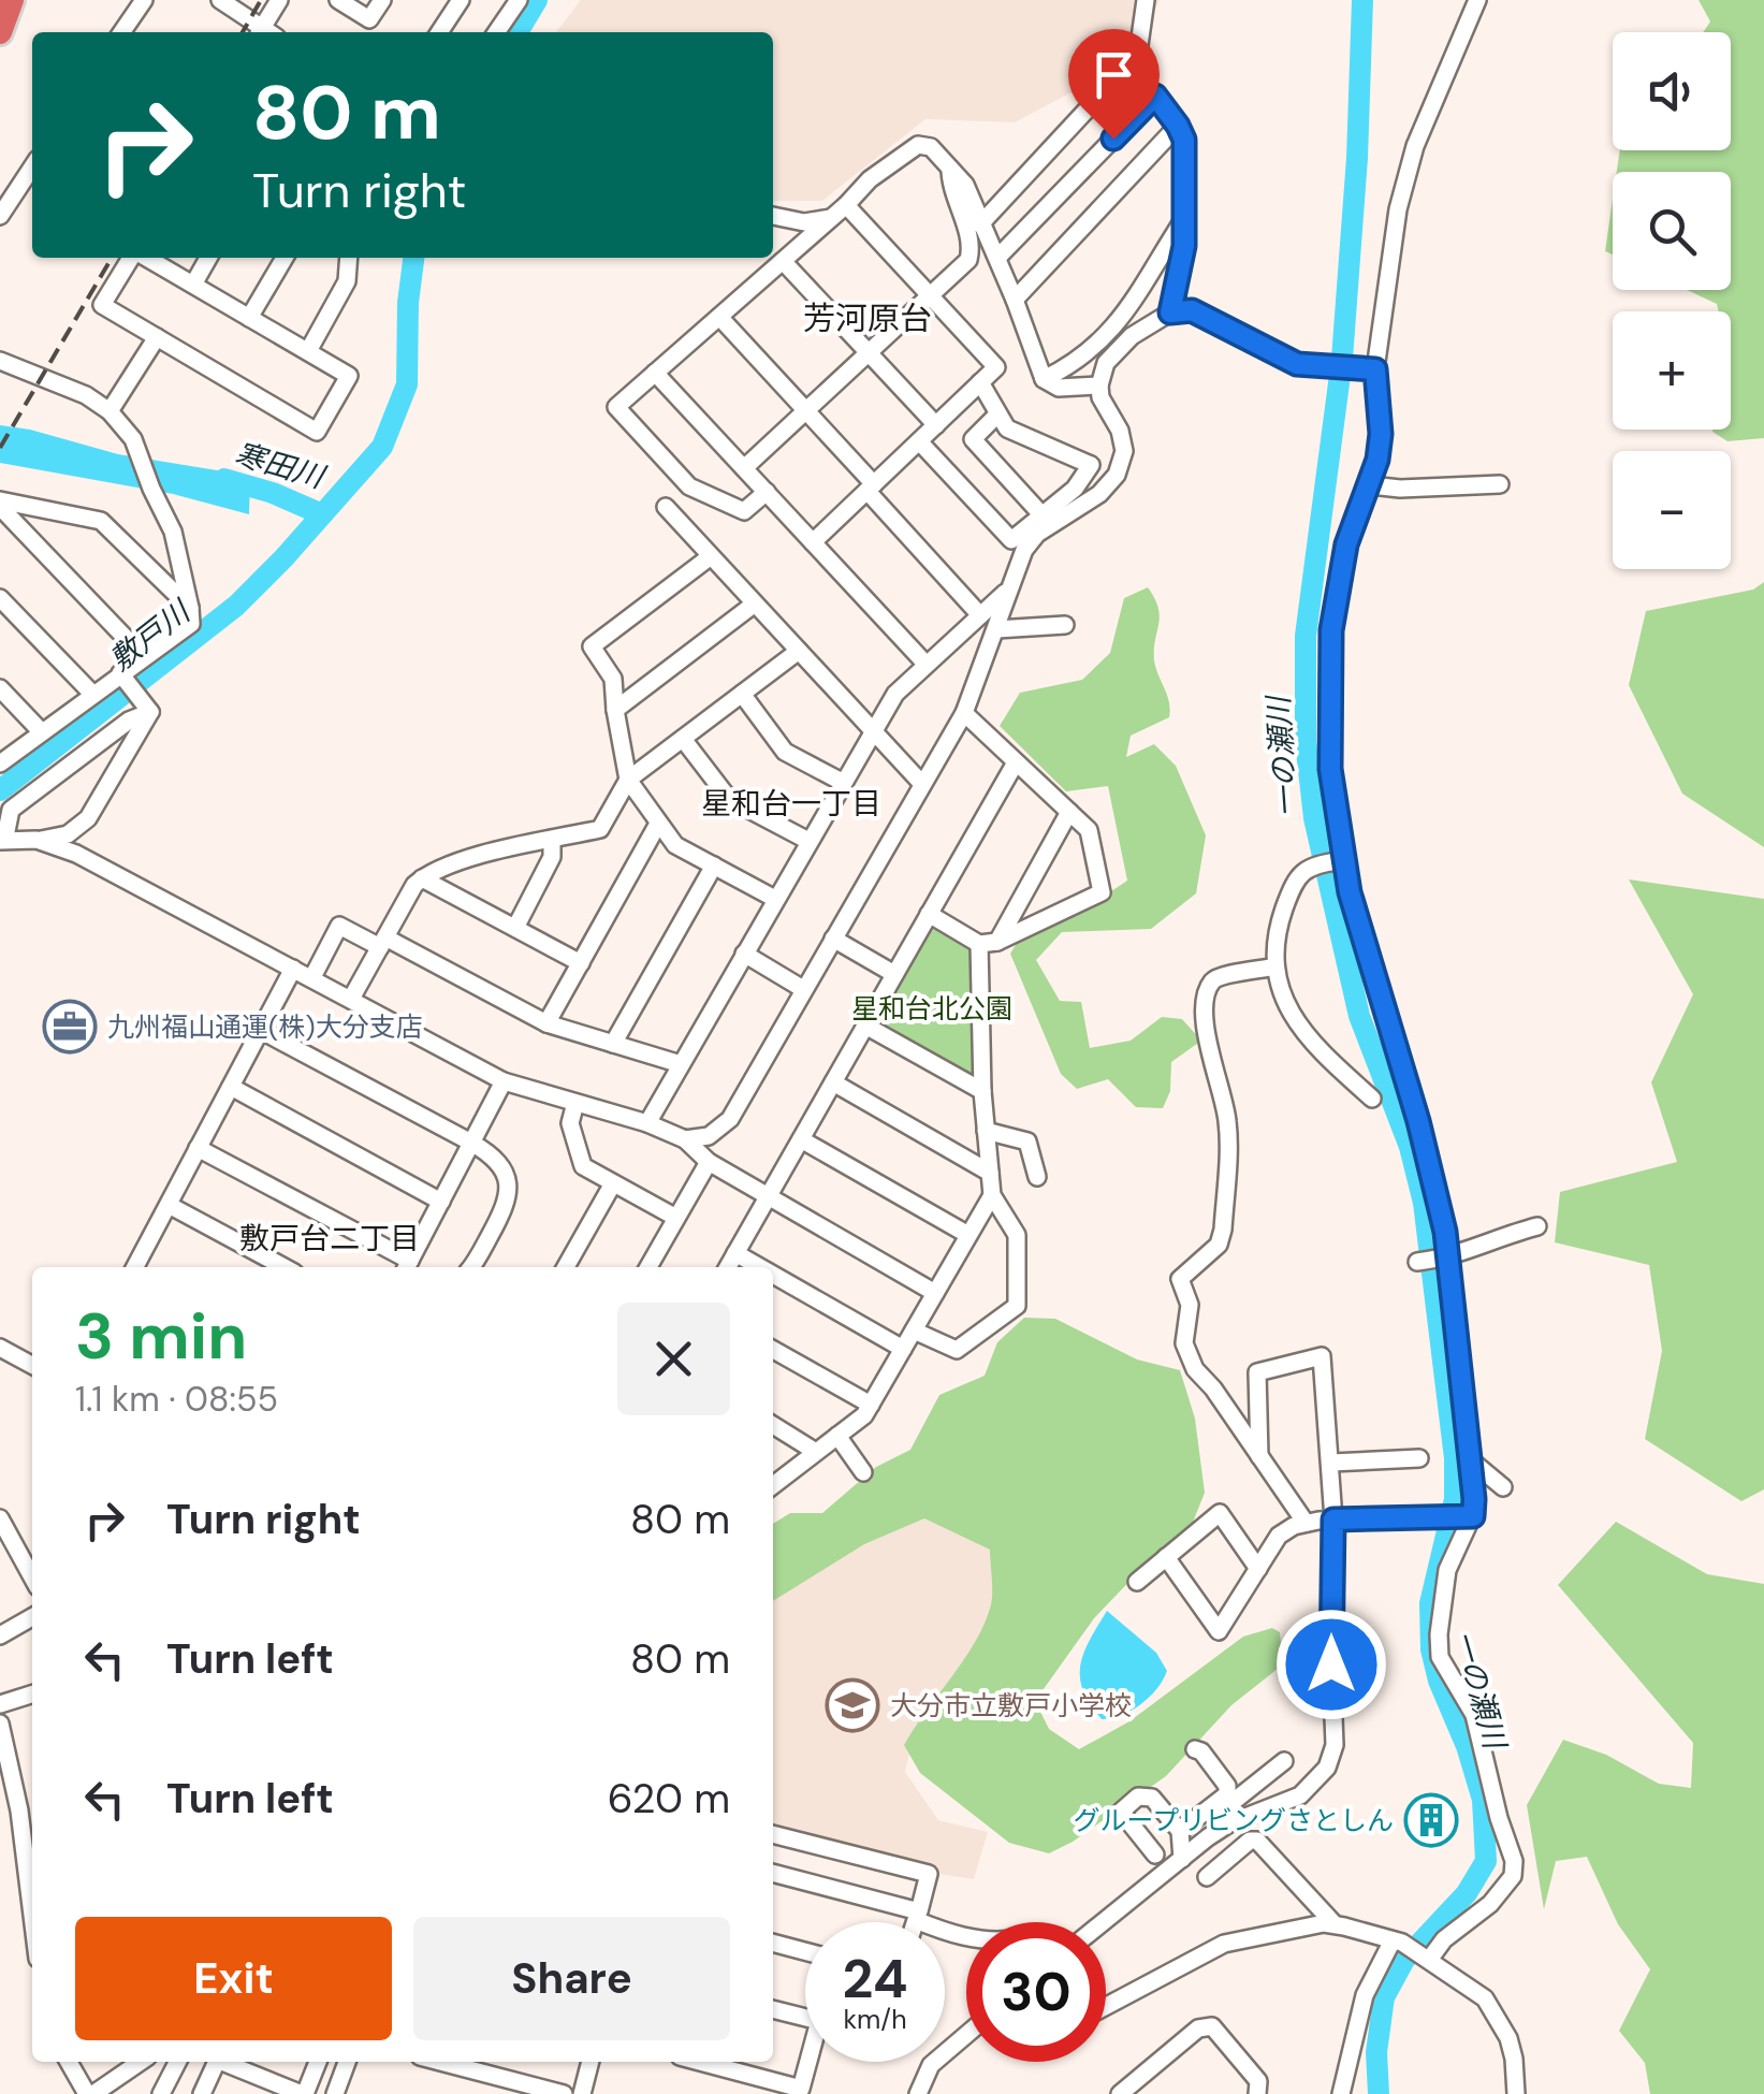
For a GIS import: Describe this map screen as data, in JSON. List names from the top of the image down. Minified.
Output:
{"districts":["芳河原台","星和台一丁目","敷戸台二丁目"],"water":["寒田川","敷戸川","一の瀬川"],"parks":["星和台北公園"],"places":{"office":["九州福山通運(株)大分支店"],"school or university":["大分市立敷戸小学校"],"building":["グループリビングさとしん"]},"page":{"map_buttons":["+","−"],"turn":["80 m","Turn right"],"heading":["3 min","1.1 km · 08:55"],"list":[{"name":"Turn right","value":"80 m"},{"name":"Turn left","value":"80 m"},{"name":"Turn left","value":"620 m"}],"buttons":["Exit","Share"],"speed":"24 km/h","limit":"30"}}
